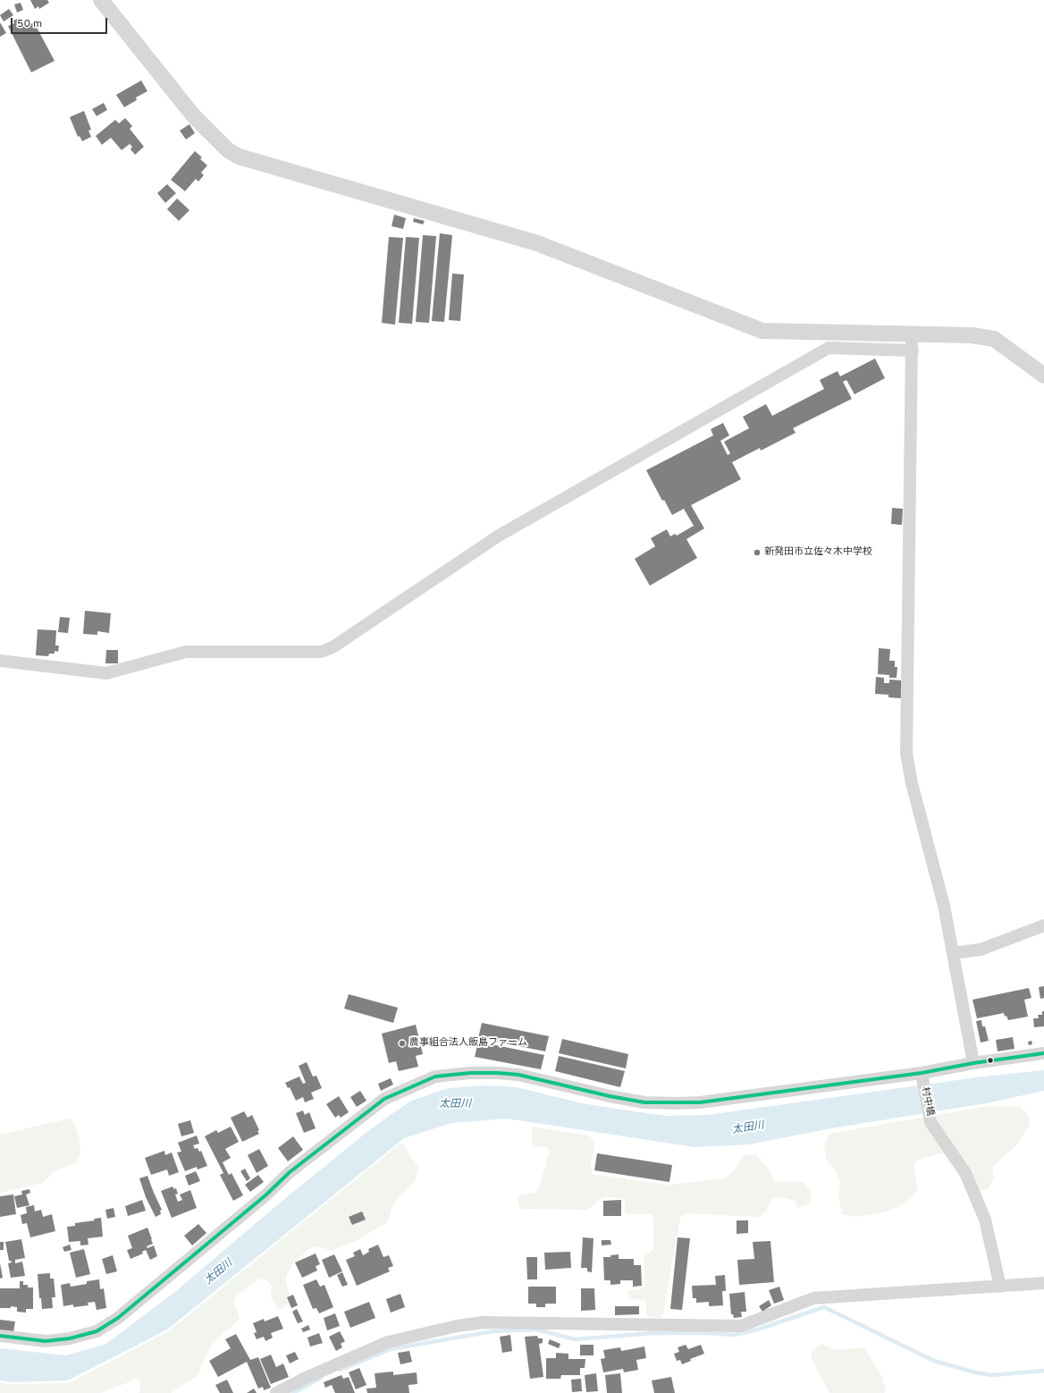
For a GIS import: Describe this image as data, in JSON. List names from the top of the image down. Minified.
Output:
{"streets":{"street":["村中橋"]},"water":["太田川"],"places":["新発田市立佐々木中学校","農事組合法人飯島ファーム"],"scale_bar":"50 m"}
